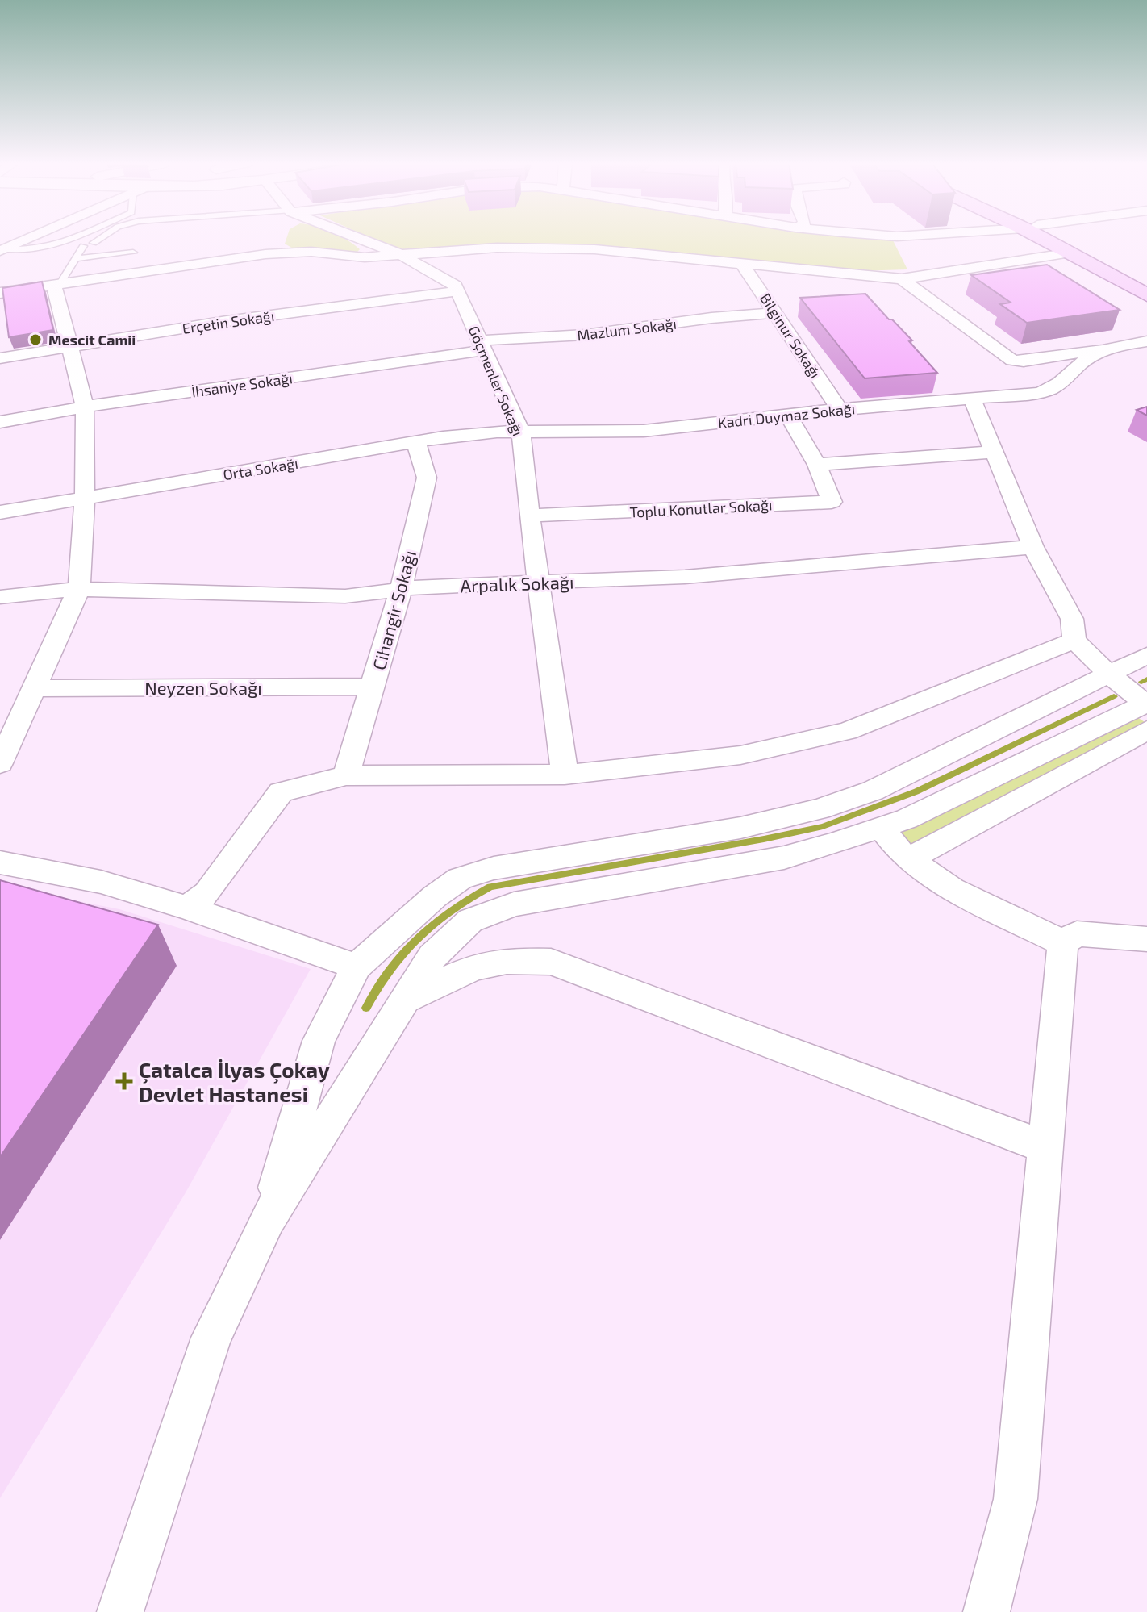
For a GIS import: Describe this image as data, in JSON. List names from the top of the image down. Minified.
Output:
{"streets":{"street":["Erçetin Sokağı","Mazlum Sokağı","Bilginur Sokağı","Göçmenler Sokağı","İhsaniye Sokağı","Kadri Duymaz Sokağı","Orta Sokağı","Toplu Konutlar Sokağı","Arpalık Sokağı","Cihangir Sokağı","Neyzen Sokağı"]},"crossings":[["Erçetin Sokağı","Göçmenler Sokağı"],["Mazlum Sokağı","Bilginur Sokağı"],["Mazlum Sokağı","Göçmenler Sokağı"],["Mazlum Sokağı","İhsaniye Sokağı"],["Bilginur Sokağı","Kadri Duymaz Sokağı"],["Göçmenler Sokağı","İhsaniye Sokağı"],["Göçmenler Sokağı","Kadri Duymaz Sokağı"],["Göçmenler Sokağı","Orta Sokağı"],["Göçmenler Sokağı","Toplu Konutlar Sokağı"],["Göçmenler Sokağı","Arpalık Sokağı"],["Kadri Duymaz Sokağı","Orta Sokağı"],["Kadri Duymaz Sokağı","Toplu Konutlar Sokağı"],["Orta Sokağı","Cihangir Sokağı"],["Arpalık Sokağı","Cihangir Sokağı"],["Cihangir Sokağı","Neyzen Sokağı"]],"places":{"other":["Mescit Camii"],"health":["Çatalca İlyas Çokay Devlet Hastanesi"]}}
